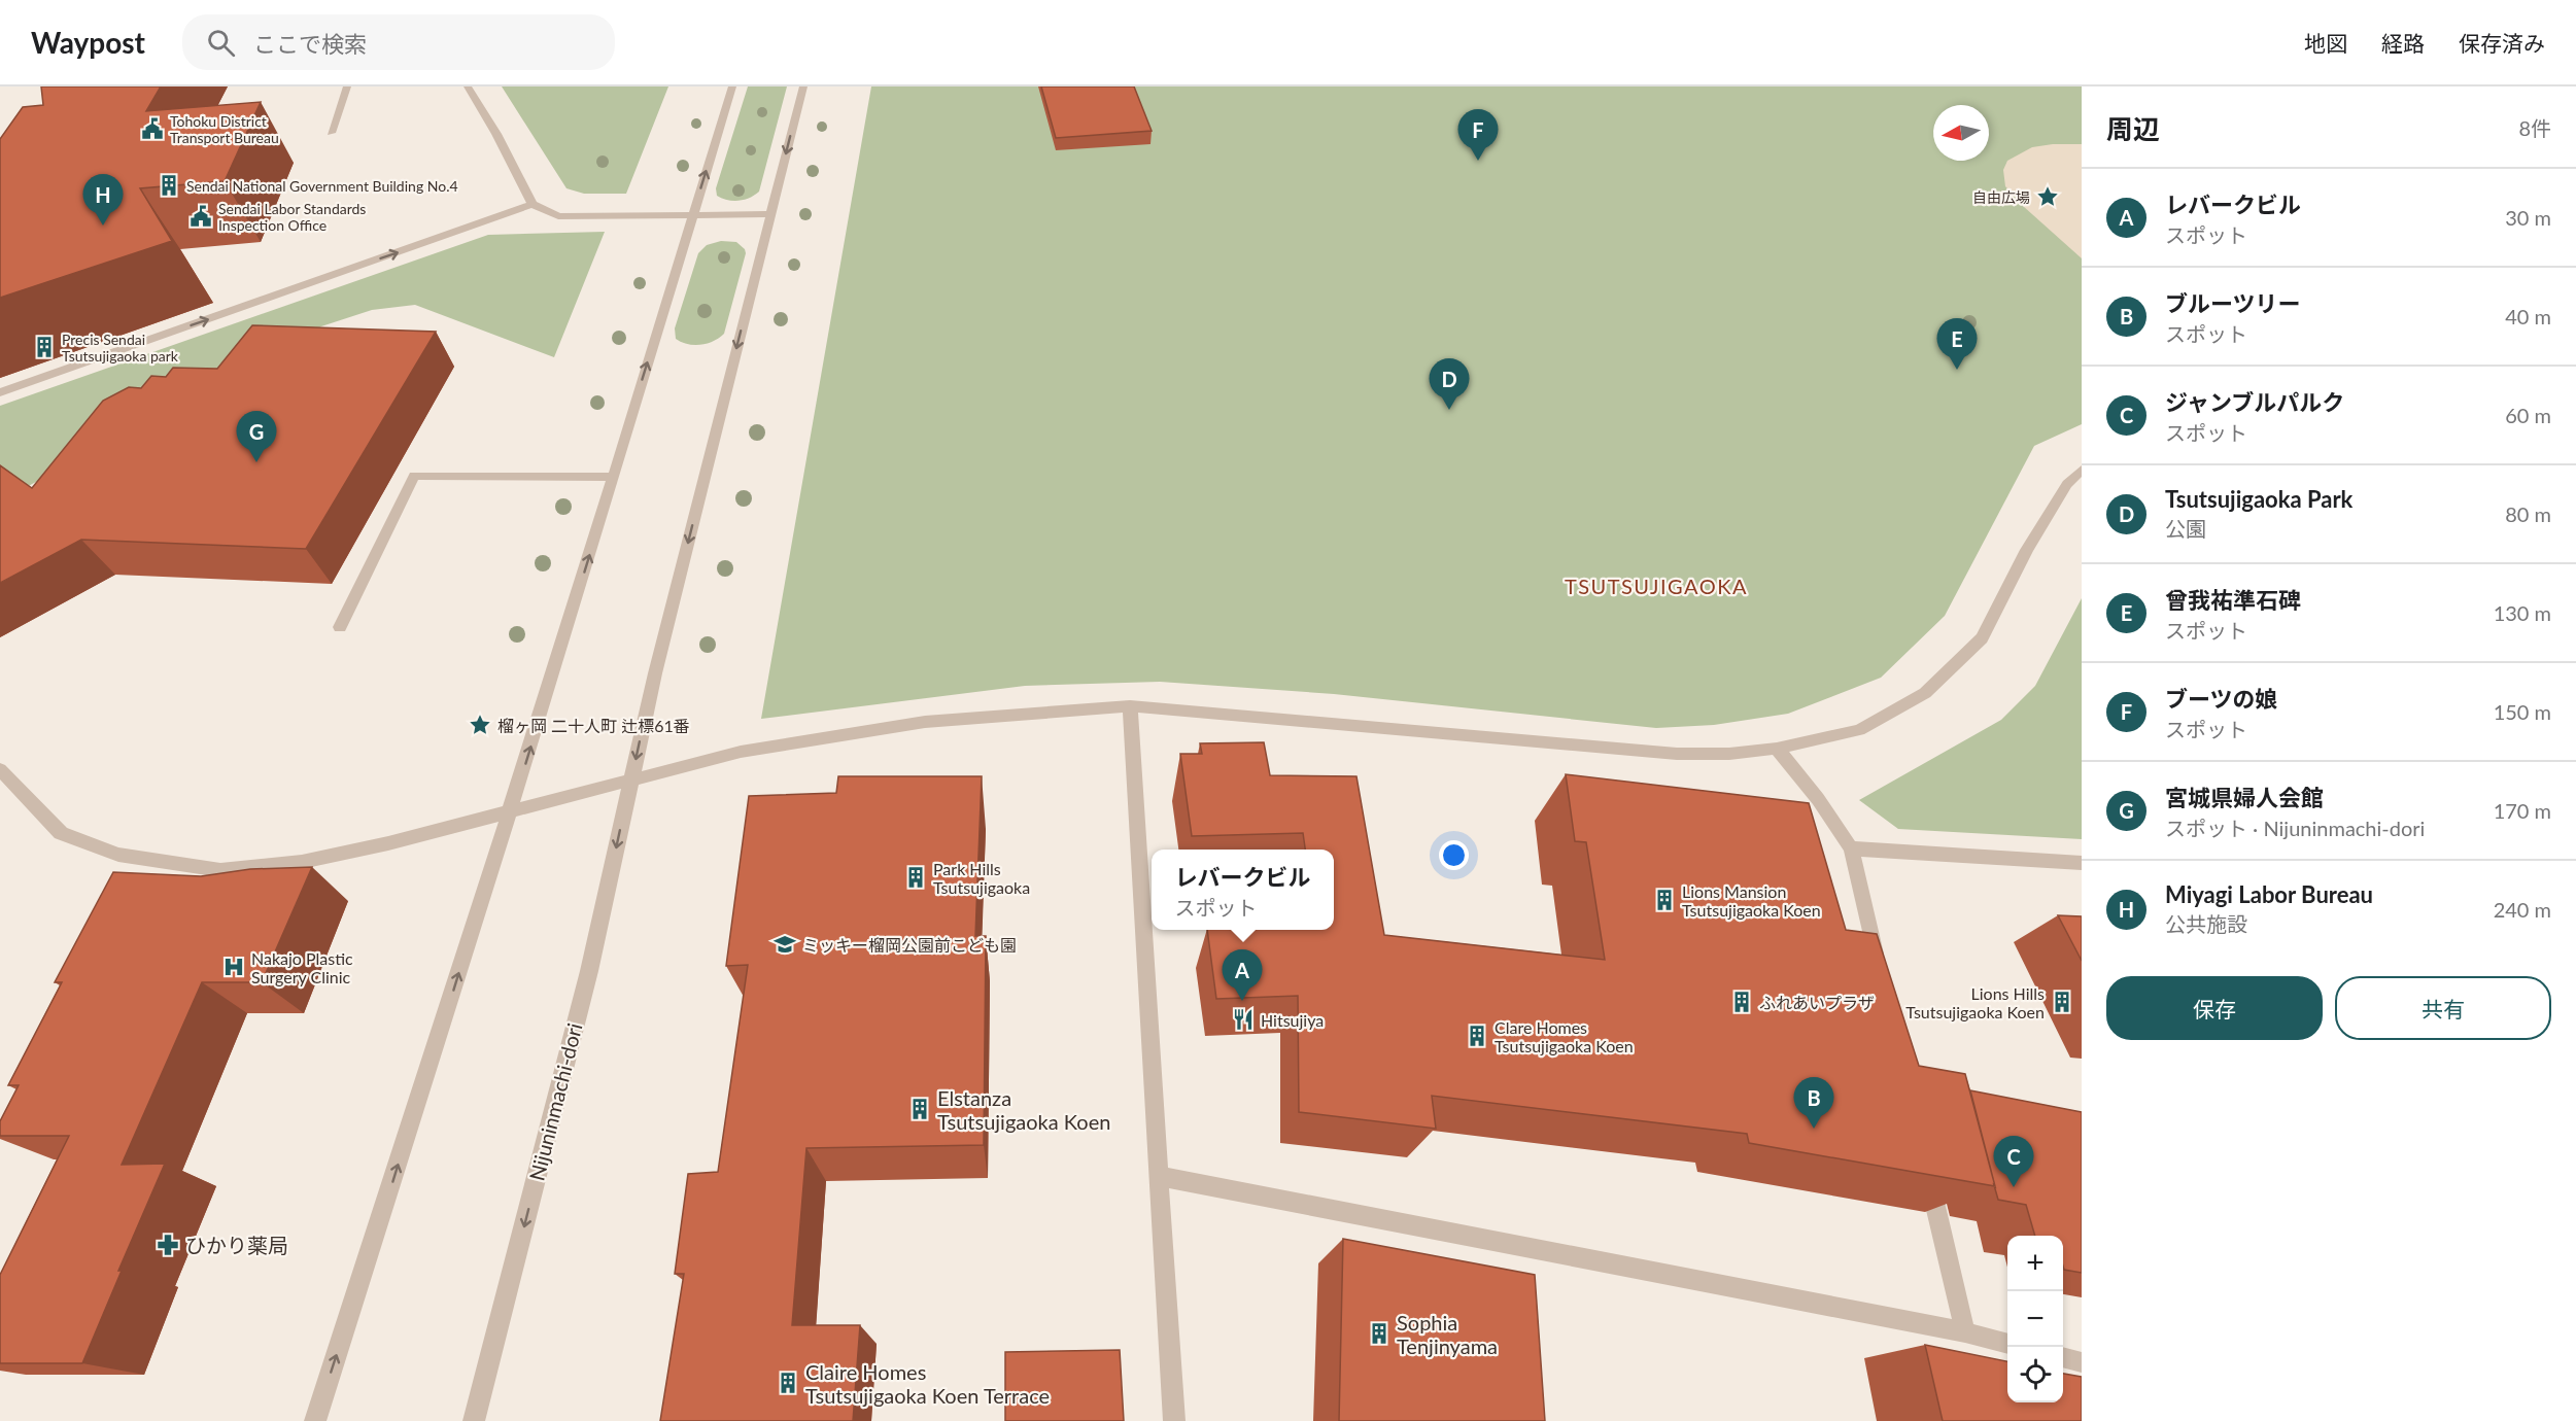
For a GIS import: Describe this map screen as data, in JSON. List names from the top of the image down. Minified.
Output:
{"streets":{"street":["Nijuninmachi-dori"]},"districts":["TSUTSUJIGAOKA"],"places":{"public building":["Tohoku District Transport Bureau","Sendai Labor Standards Inspection Office"],"building":["Sendai National Government Building No.4","Precis Sendai Tsutsujigaoka park","Park Hills Tsutsujigaoka","Lions Mansion Tsutsujigaoka Koen","ふれあいプラザ","Lions Hills Tsutsujigaoka Koen","Clare Homes Tsutsujigaoka Koen","Elstanza Tsutsujigaoka Koen","Sophia Tenjinyama","Claire Homes Tsutsujigaoka Koen Terrace"],"place":["自由広場","榴ヶ岡 二十人町 辻標61番"],"school or university":["ミッキー榴岡公園前こども園"],"hospital":["Nakajo Plastic Surgery Clinic"],"restaurant":["Hitsujiya"],"pharmacy":["ひかり薬局"]},"north":"left","page":{"header":"Waypost","search":"ここで検索","nav":["地図","経路","保存済み"],"heading":["周辺","8件"],"pins":["F","H","E","D","G","A","B","C"],"list":[{"mark":"A","name":"レバークビル","note":"スポット","value":"30 m"},{"mark":"B","name":"ブルーツリー","note":"スポット","value":"40 m"},{"mark":"C","name":"ジャンブルパルク","note":"スポット","value":"60 m"},{"mark":"D","name":"Tsutsujigaoka Park","note":"公園","value":"80 m"},{"mark":"E","name":"曾我祐準石碑","note":"スポット","value":"130 m"},{"mark":"F","name":"ブーツの娘","note":"スポット","value":"150 m"},{"mark":"G","name":"宮城県婦人会館","note":"スポット · Nijuninmachi-dori","value":"170 m"},{"mark":"H","name":"Miyagi Labor Bureau","note":"公共施設","value":"240 m"}],"popup":["レバークビル","スポット"],"buttons":["保存","共有"],"map_buttons":["+","−"]}}
